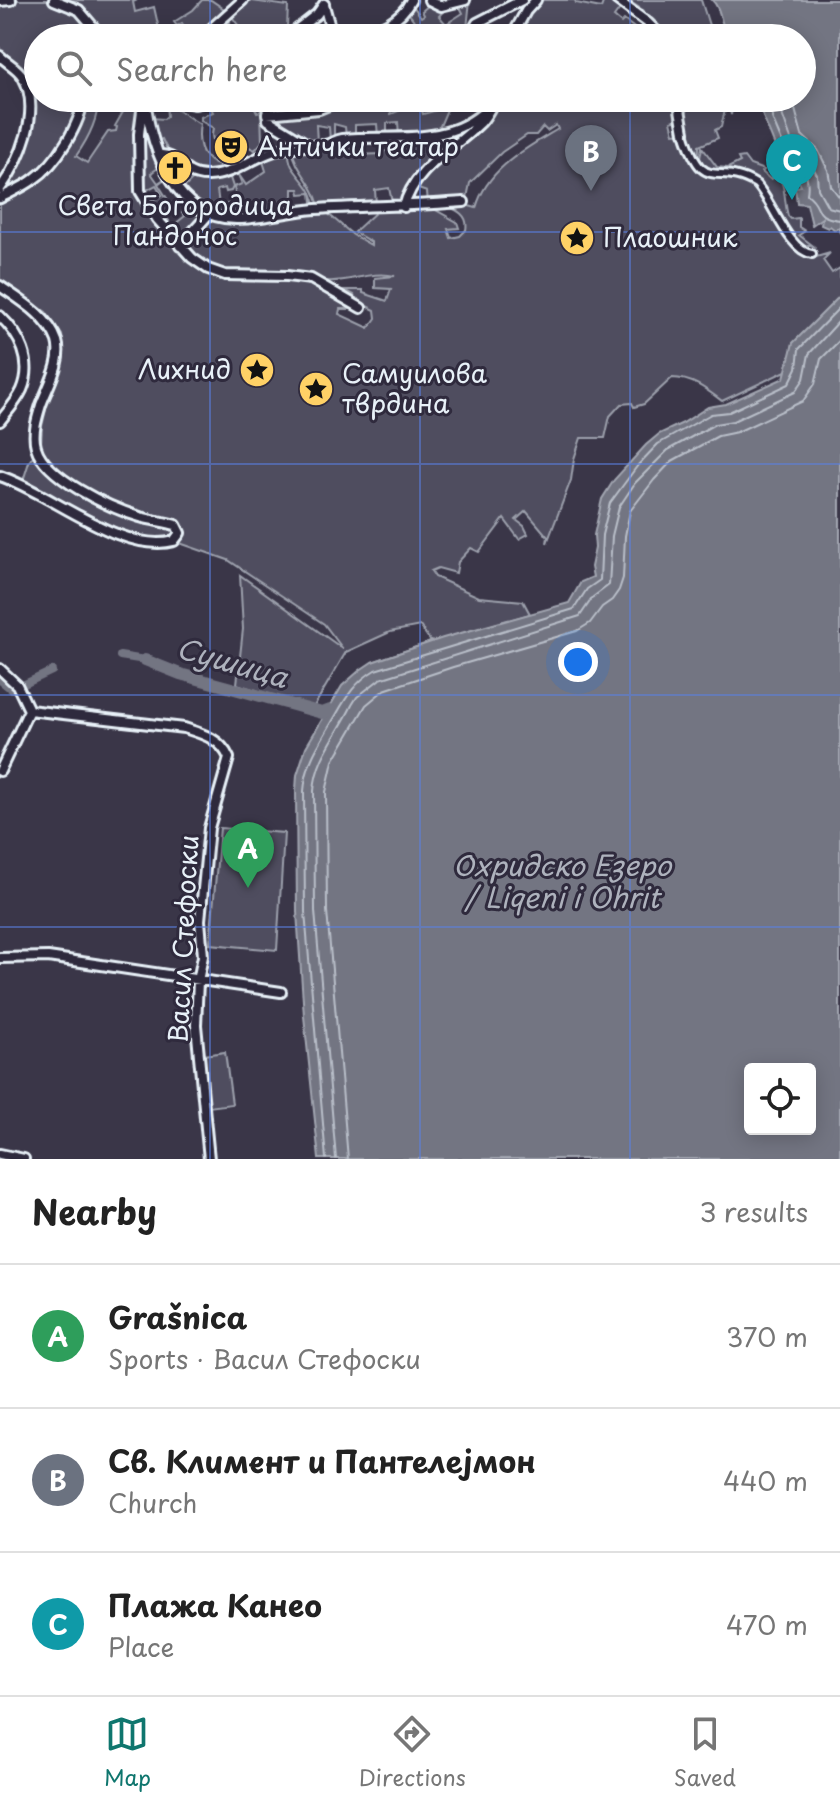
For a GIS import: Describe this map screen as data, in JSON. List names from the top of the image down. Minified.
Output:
{"streets":{"street":["Васил Стефоски"]},"water":["Сушица","Охридско Езеро / Liqeni i Ohrit"],"places":{"theatre":["Антички театар"],"church":["Света Богородица Пандонос"],"place":["Плаошник","Лихнид","Самуилова тврдина"]},"page":{"search":"Search here","pins":["B","C","A"],"heading":["Nearby","3 results"],"list":[{"mark":"A","name":"Grašnica","note":"Sports · Васил Стефоски","value":"370 m"},{"mark":"B","name":"Св. Климент и Пантелејмон","note":"Church","value":"440 m"},{"mark":"C","name":"Плажа Канео","note":"Place","value":"470 m"}],"nav":["Map","Directions","Saved"]}}
